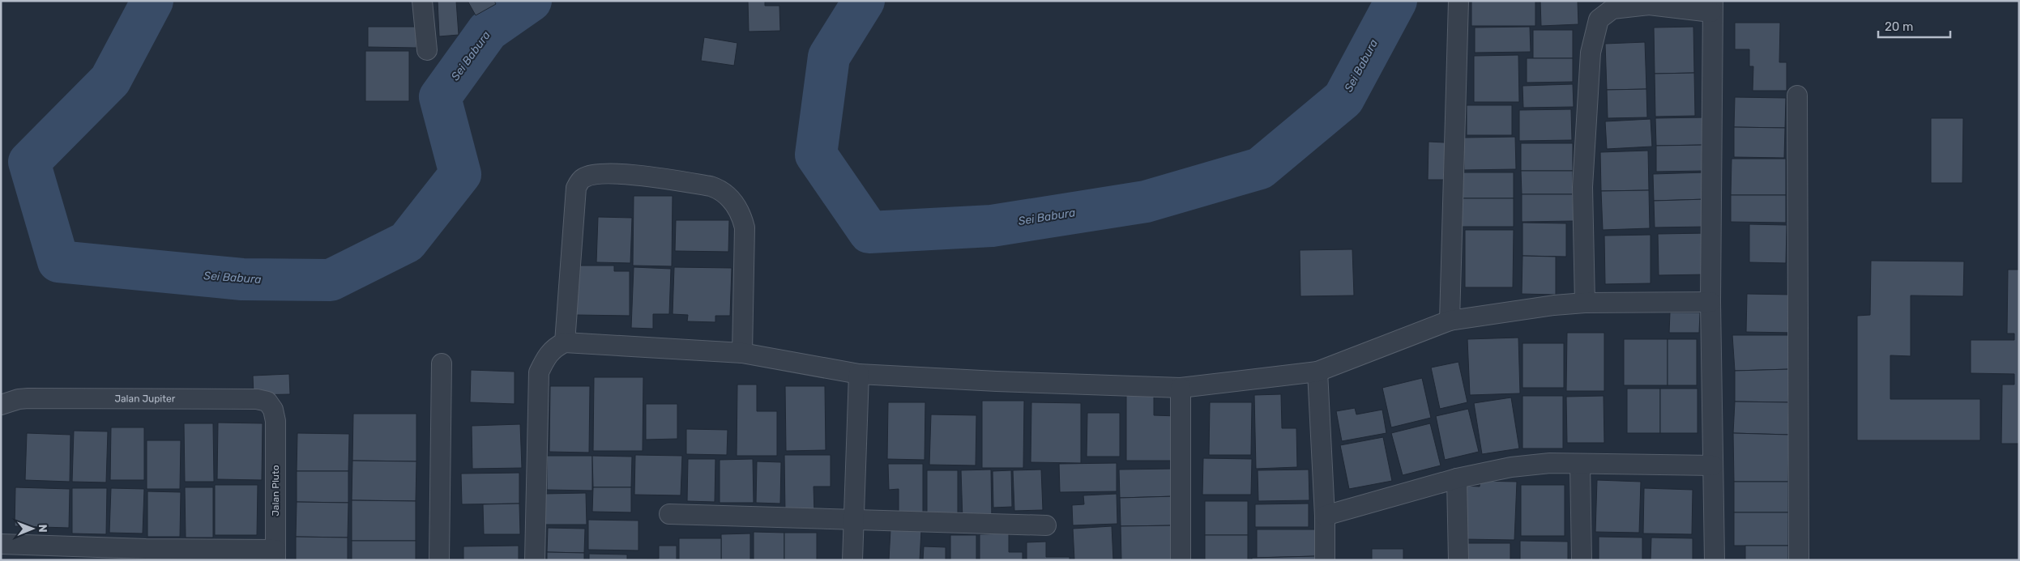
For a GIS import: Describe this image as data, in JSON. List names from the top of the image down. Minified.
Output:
{"streets":{"street":["Jalan Jupiter","Jalan Pluto"]},"crossings":[["Jalan Jupiter","Jalan Pluto"]],"water":["Sei Babura"],"scale_bar":"20 m","north":"right"}
